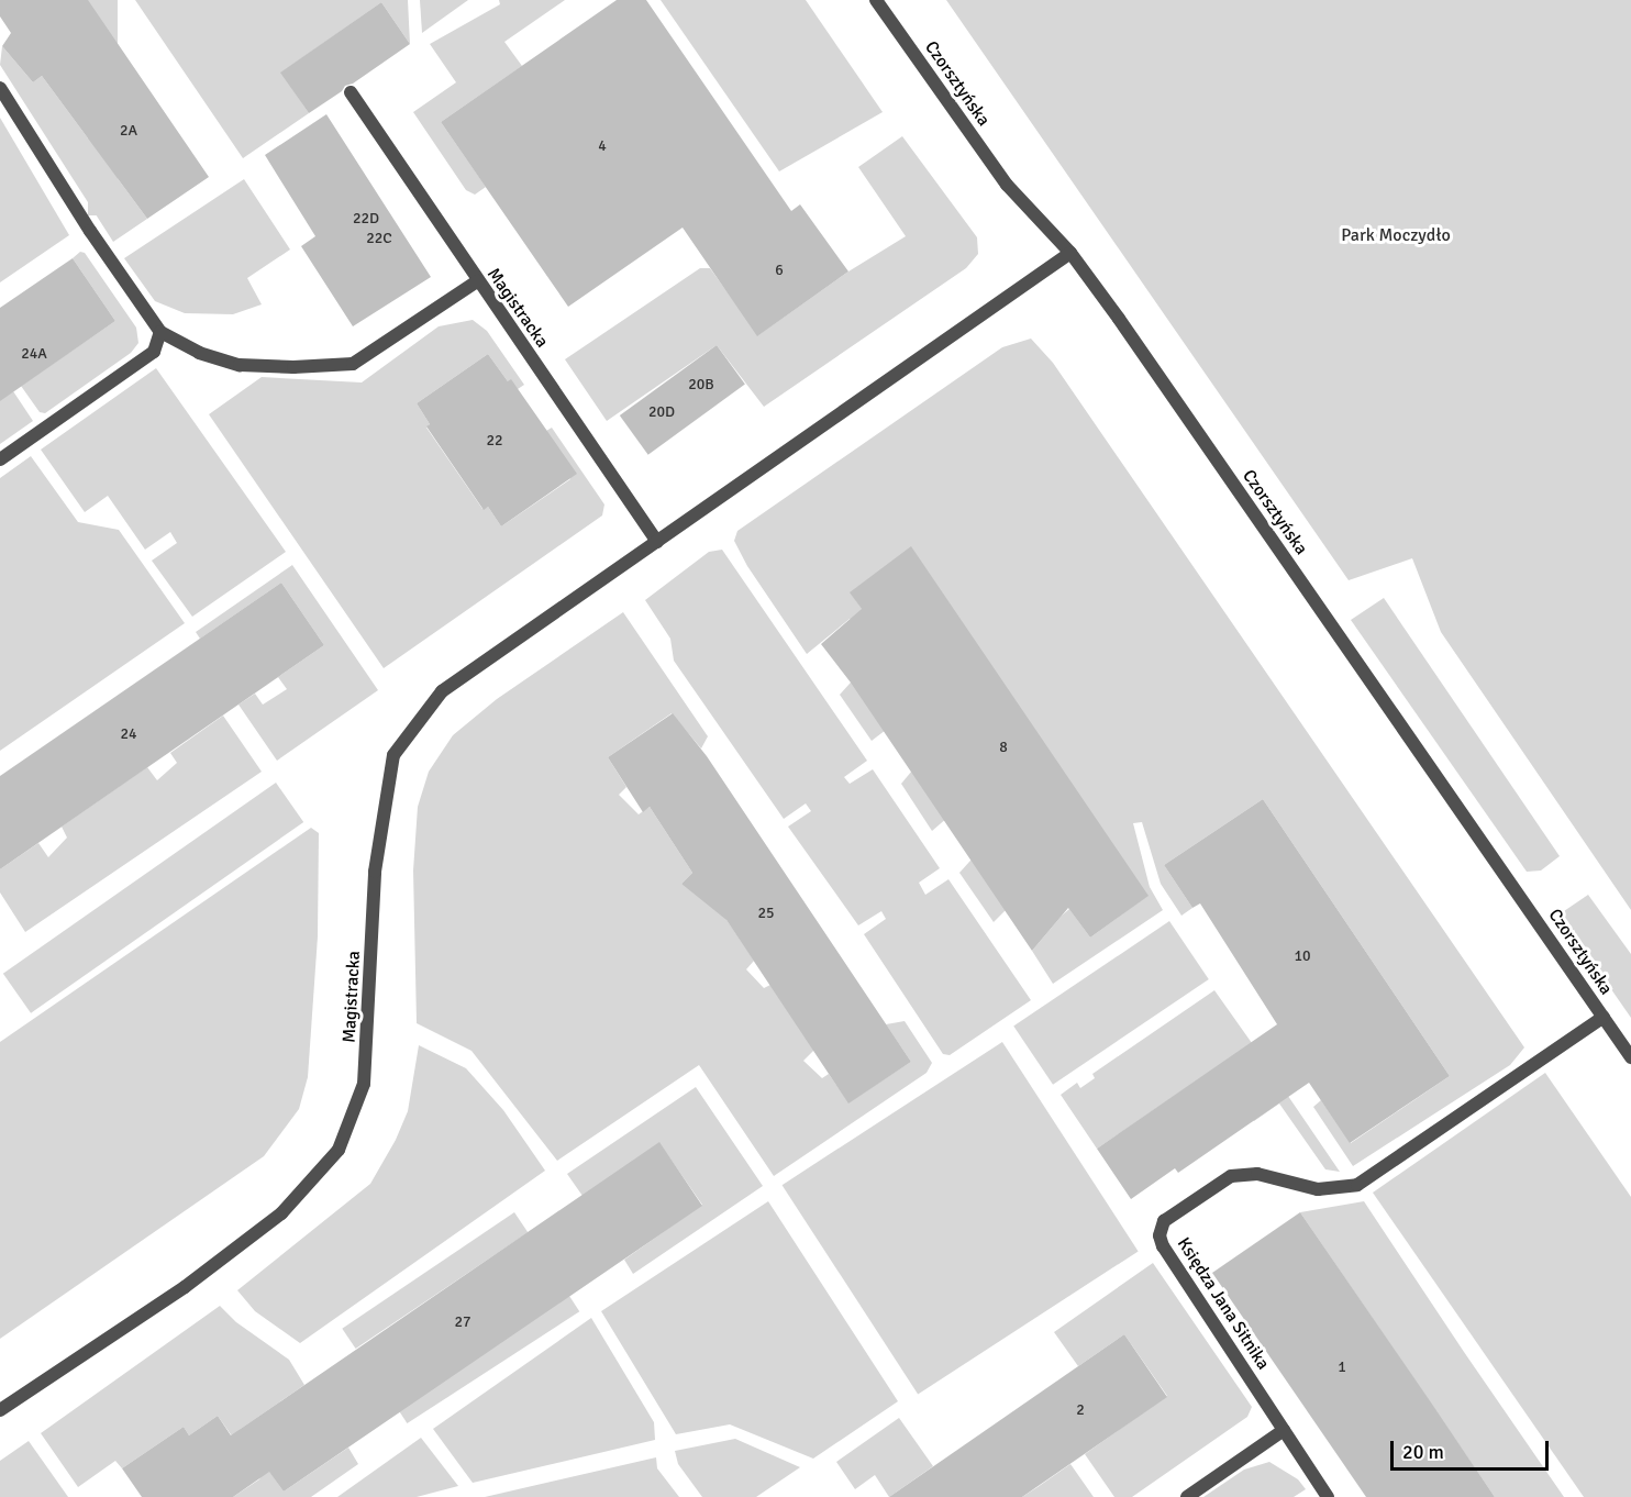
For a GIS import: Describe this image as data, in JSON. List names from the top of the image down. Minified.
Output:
{"streets":{"street":["Czorsztyńska","Magistracka","Księdza Jana Sitnika"]},"crossings":[["Czorsztyńska","Magistracka"],["Czorsztyńska","Księdza Jana Sitnika"]],"parks":["Park Moczydło"],"house_numbers":["2A","4","22D","22C","6","24A","20B","20D","22","24","8","25","10","27","1","2"],"scale_bar":"20 m"}
